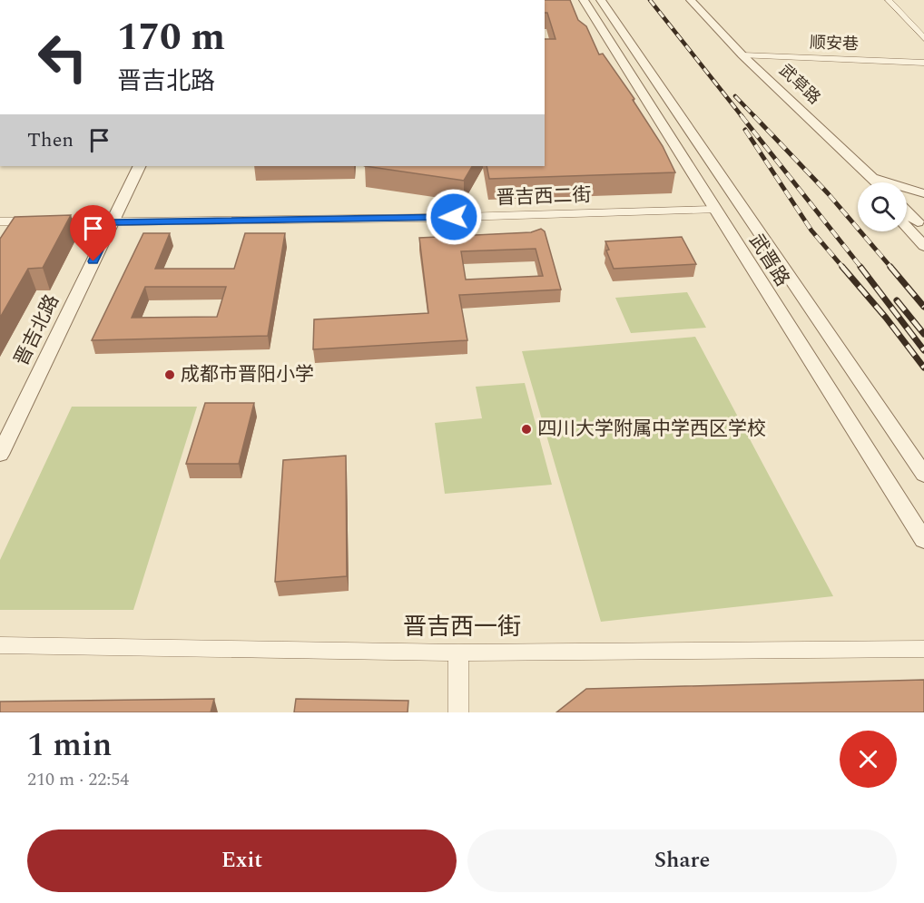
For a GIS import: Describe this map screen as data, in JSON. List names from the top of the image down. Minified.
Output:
{"streets":{"street":["顺安巷","武草路","晋吉西二街","武晋路","晋吉北路","晋吉西一街"]},"crossings":[["顺安巷","武草路"],["晋吉西二街","武晋路"],["晋吉西二街","晋吉北路"]],"places":["成都市晋阳小学","四川大学附属中学西区学校"],"page":{"turn":["170 m","晋吉北路"],"then":"Then","heading":["1 min","210 m · 22:54"],"buttons":["Exit","Share"]}}
